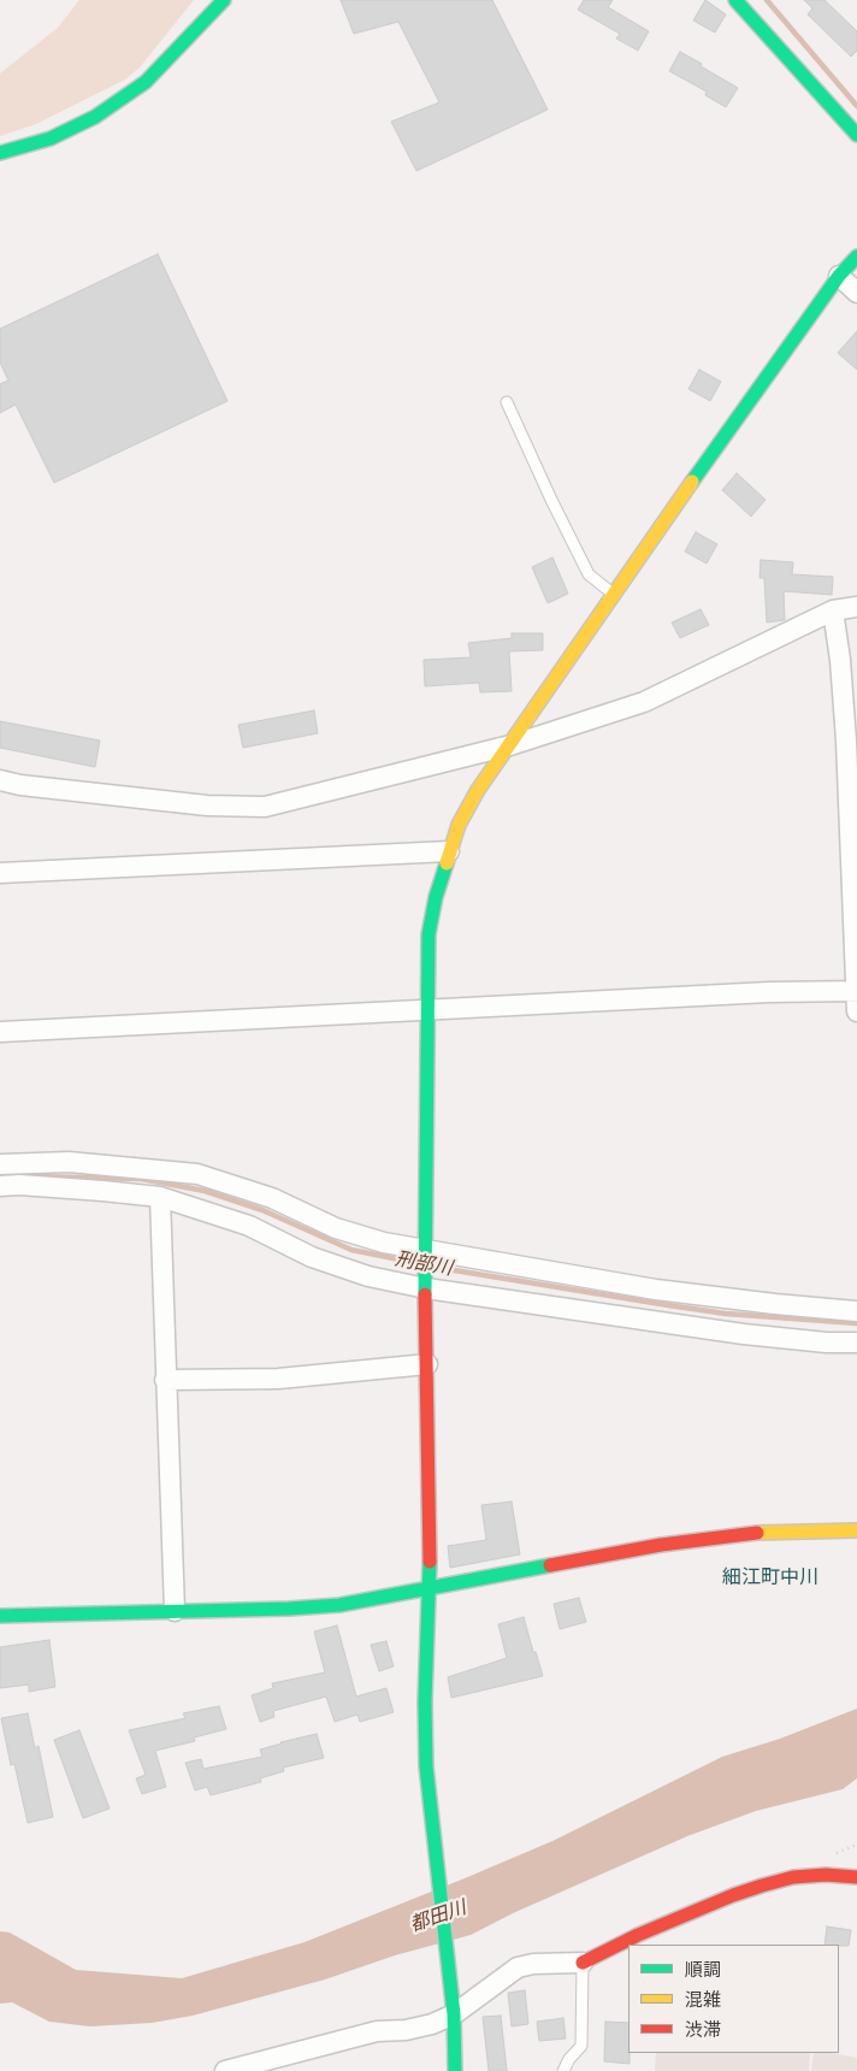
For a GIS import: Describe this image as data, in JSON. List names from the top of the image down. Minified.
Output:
{"districts":["細江町中川"],"water":["刑部川","都田川"],"legend":["順調","混雑","渋滞"]}
